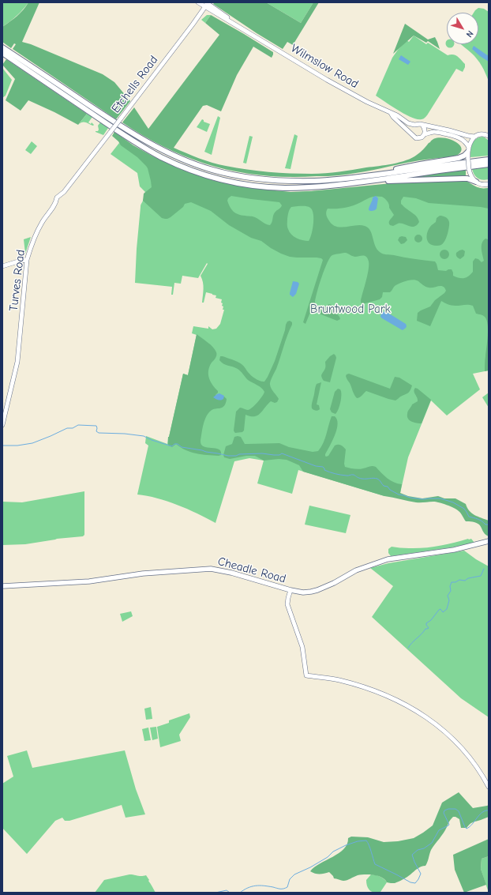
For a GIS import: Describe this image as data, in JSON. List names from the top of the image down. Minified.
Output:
{"streets":{"main road":["Cheadle Road"],"street":["Wilmslow Road","Etchells Road","Turves Road"]},"crossings":[["Wilmslow Road","Etchells Road"],["Etchells Road","Turves Road"]],"parks":["Bruntwood Park"],"north":"bottom right"}
